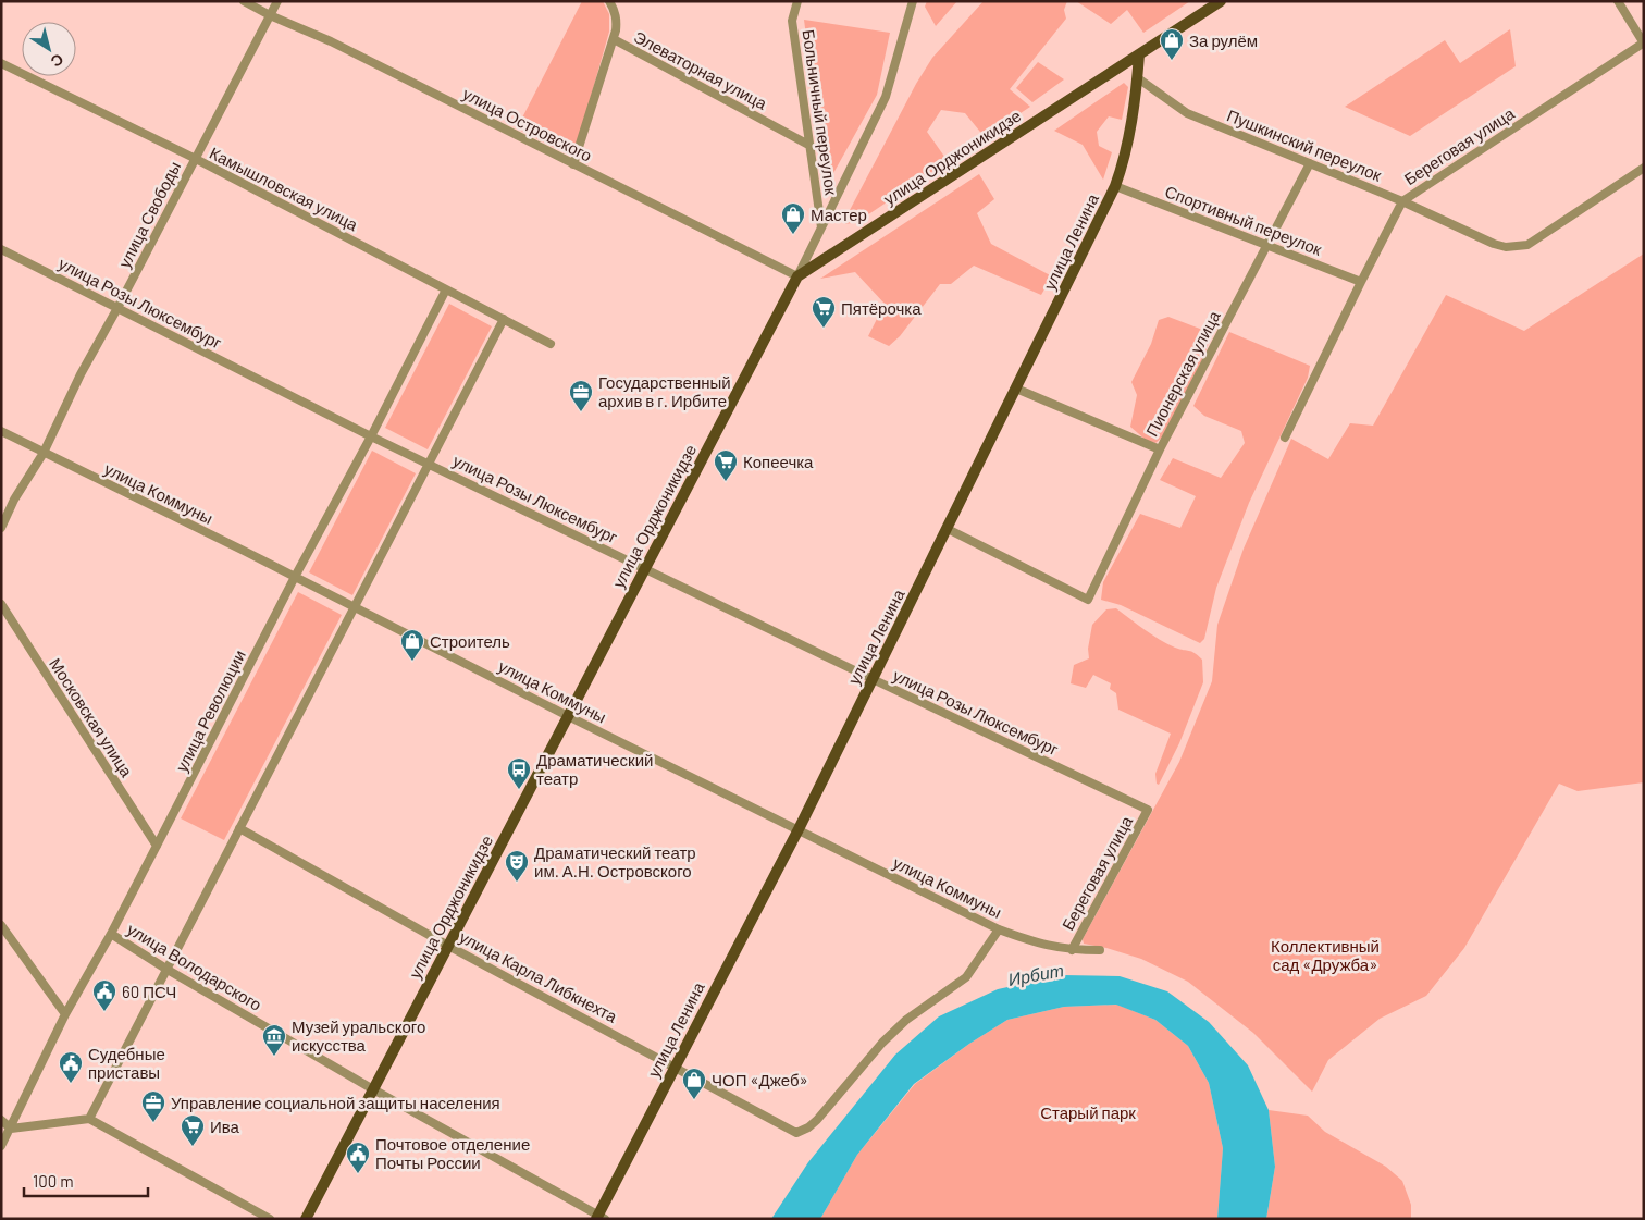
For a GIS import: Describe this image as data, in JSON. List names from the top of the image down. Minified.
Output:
{"streets":{"main road":["улица Орджоникидзе","улица Ленина"],"street":["Элеваторная улица","Больничный переулок","улица Островского","Пушкинский переулок","Береговая улица","Камышловская улица","улица Свободы","Спортивный переулок","улица Розы Люксембург","Пионерская улица","улица Коммуны","улица Революции","Московская улица","улица Володарского","улица Карла Либкнехта"]},"crossings":[["Элеваторная улица","Больничный переулок"],["улица Островского","улица Орджоникидзе"],["улица Островского","улица Свободы"],["Пушкинский переулок","Береговая улица"],["Пушкинский переулок","улица Ленина"],["Пушкинский переулок","Пионерская улица"],["Береговая улица","Спортивный переулок"],["Береговая улица","улица Розы Люксембург"],["Береговая улица","улица Коммуны"],["улица Орджоникидзе","улица Ленина"],["улица Орджоникидзе","улица Розы Люксембург"],["улица Орджоникидзе","улица Коммуны"],["улица Орджоникидзе","улица Володарского"],["улица Орджоникидзе","улица Карла Либкнехта"],["Камышловская улица","улица Свободы"],["Камышловская улица","улица Революции"],["улица Свободы","улица Розы Люксембург"],["улица Свободы","улица Коммуны"],["Спортивный переулок","улица Ленина"],["Спортивный переулок","Пионерская улица"],["улица Ленина","улица Розы Люксембург"],["улица Ленина","Пионерская улица"],["улица Ленина","улица Коммуны"],["улица Ленина","улица Володарского"],["улица Ленина","улица Карла Либкнехта"],["улица Розы Люксембург","улица Революции"],["улица Коммуны","улица Революции"],["улица Коммуны","улица Карла Либкнехта"],["улица Революции","Московская улица"],["улица Революции","улица Володарского"]],"water":["Ирбит"],"parks":["Коллективный сад «Дружба»","Старый парк"],"places":{"shop":["За рулём","Мастер","Строитель","ЧОП «Джеб»"],"supermarket":["Пятёрочка","Копеечка","Ива"],"office":["Государственный архив в г. Ирбите","Управление социальной защиты населения"],"bus stop":["Драматический театр"],"theatre":["Драматический театр им. А.Н. Островского"],"public building":["60 ПСЧ","Судебные приставы","Почтовое отделение Почты России"],"museum":["Музей уральского искусства"]},"scale_bar":"100 m","north":"bottom right"}
